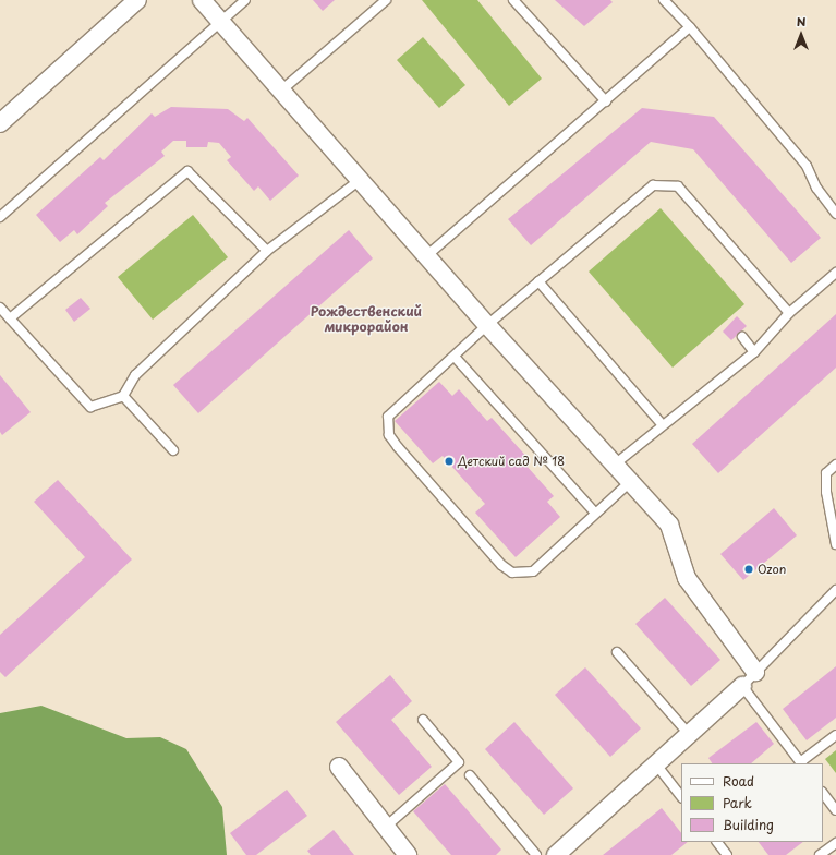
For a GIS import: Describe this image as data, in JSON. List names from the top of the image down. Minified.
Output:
{"districts":["Рождественский микрорайон"],"places":["Детский сад № 18","Ozon"],"legend":["Road","Park","Building"],"north":"top"}
